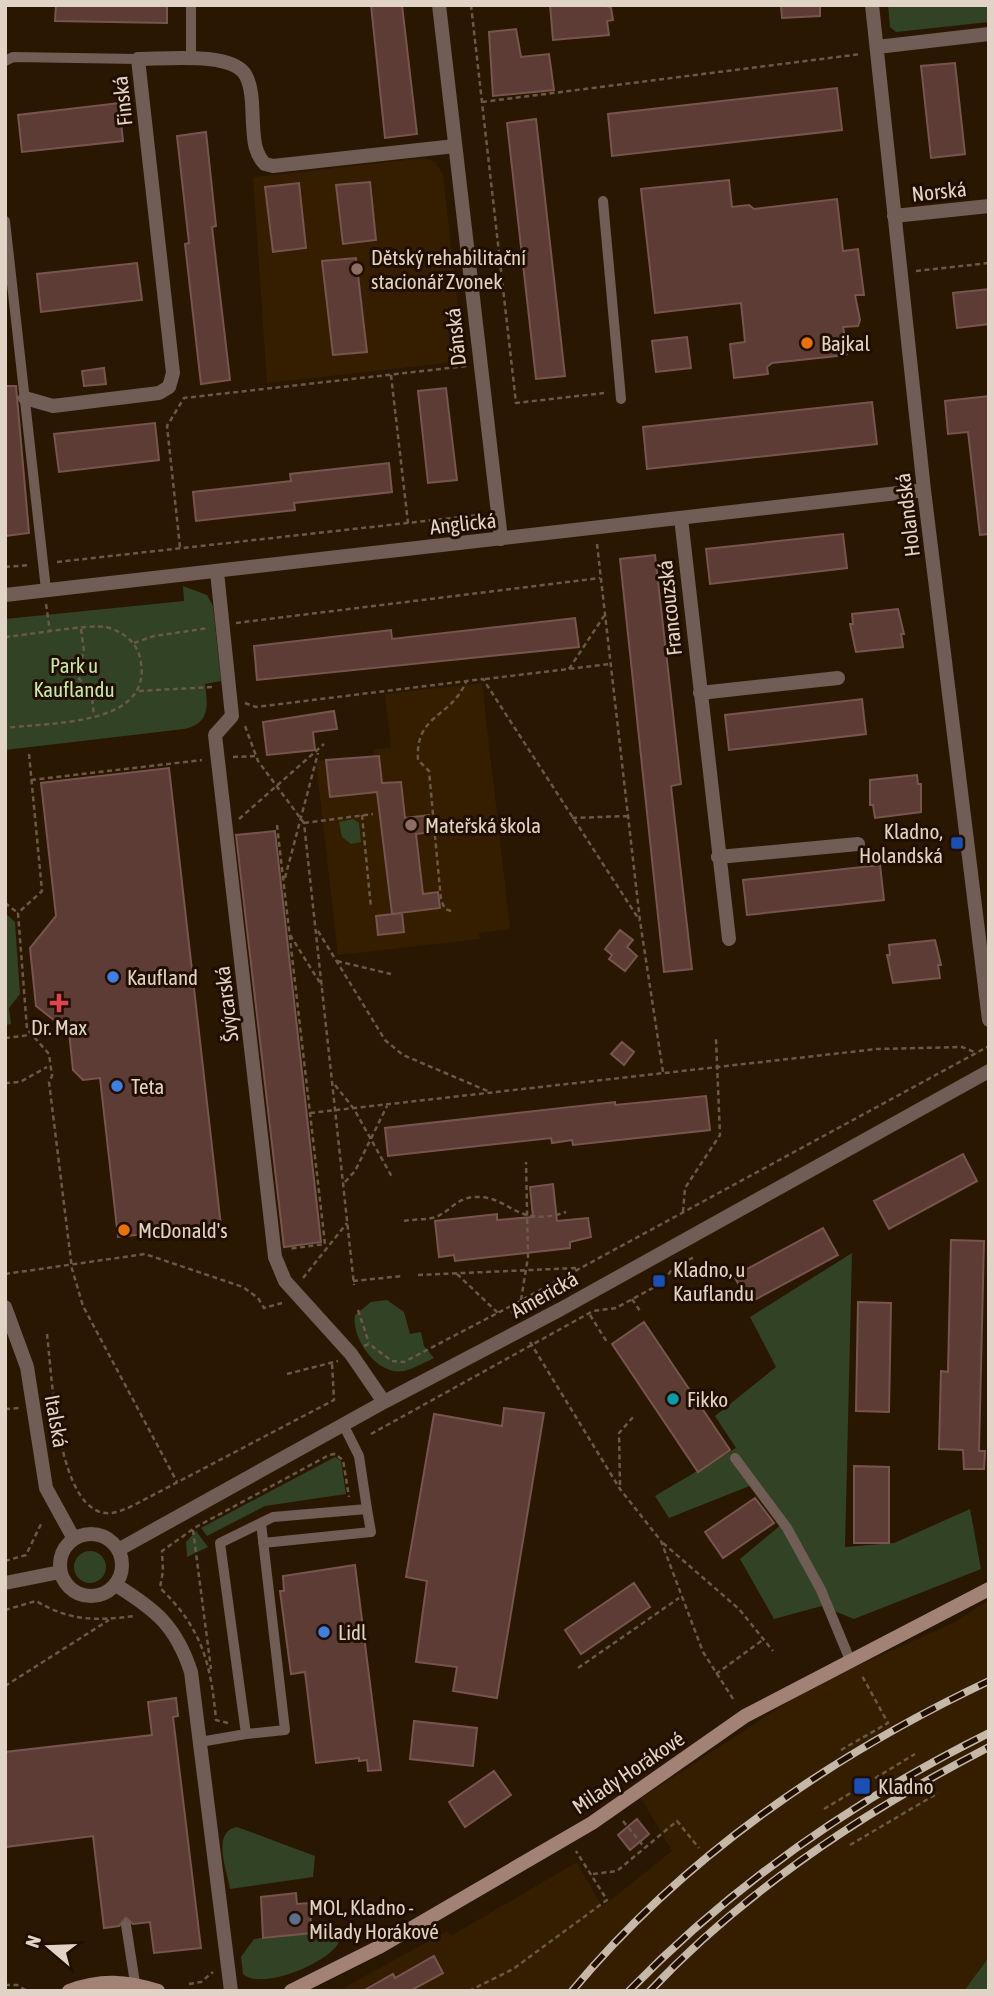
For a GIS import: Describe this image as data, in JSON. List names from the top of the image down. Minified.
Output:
{"streets":{"street":["Finská","Norská","Dánská","Holandská","Anglická","Francouzská","Švýcarská","Americká","Italská","Milady Horákové"]},"crossings":[["Finská","Dánská"],["Norská","Holandská"],["Dánská","Anglická"],["Holandská","Anglická"],["Anglická","Francouzská"],["Anglická","Švýcarská"],["Švýcarská","Americká"],["Americká","Italská"]],"parks":["Park u Kauflandu"],"places":{"other":["Dětský rehabilitační stacionář Zvonek","Bajkal","Mateřská škola","Kaufland","Teta","McDonald's","Fikko","Lidl","MOL, Kladno - Milady Horákové"],"transit":["Kladno, Holandská","Kladno, u Kauflandu","Kladno"],"health":["Dr. Max"]},"north":"left"}
